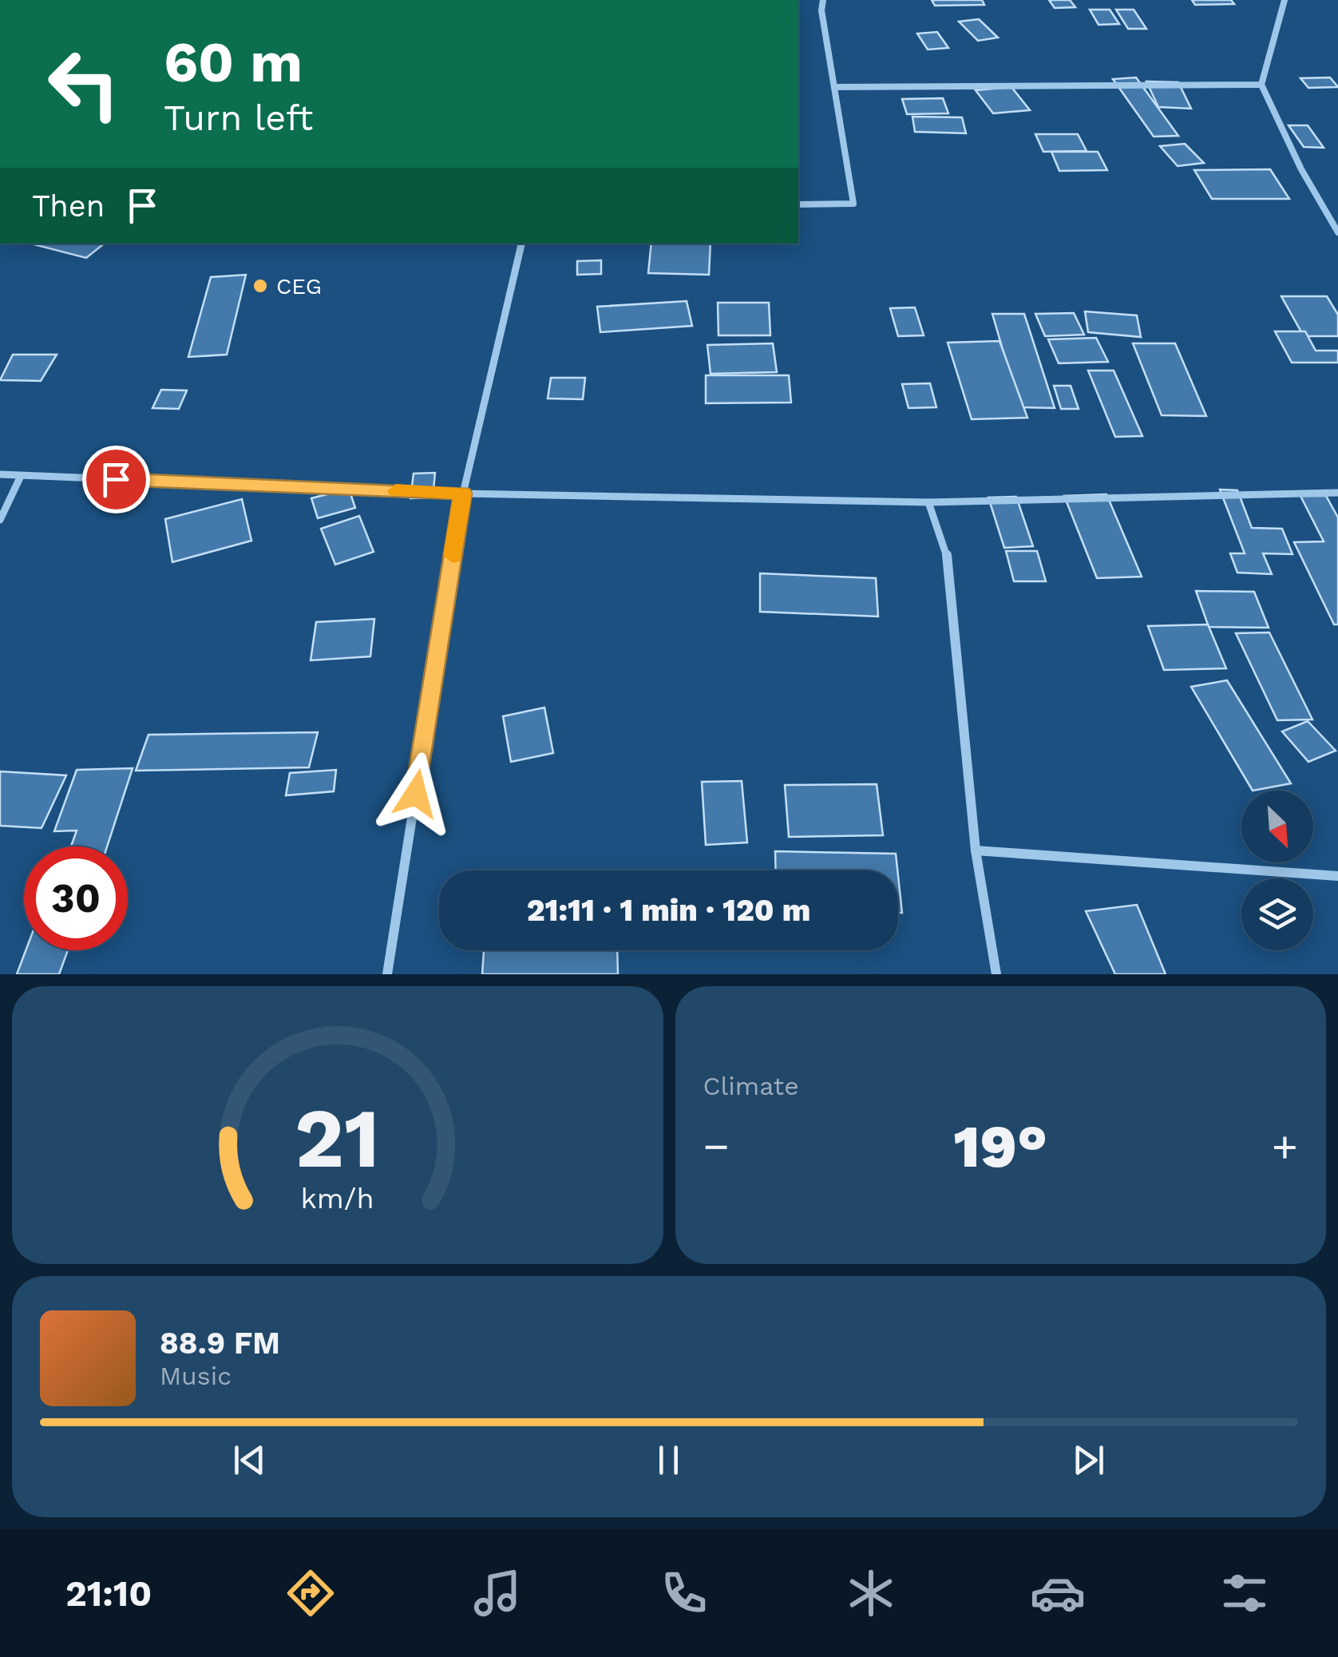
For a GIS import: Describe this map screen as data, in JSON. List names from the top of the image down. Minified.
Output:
{"places":["CEG"],"north":"bottom right","page":{"turn":["60 m","Turn left"],"then":"Then","limit":"30","trip":"21:11 · 1 min · 120 m","tile":"Climate","heat":["−","19°","+"],"song":["88.9 FM","Music"],"tabs":"21:10","gauge":["21","km/h"]}}
